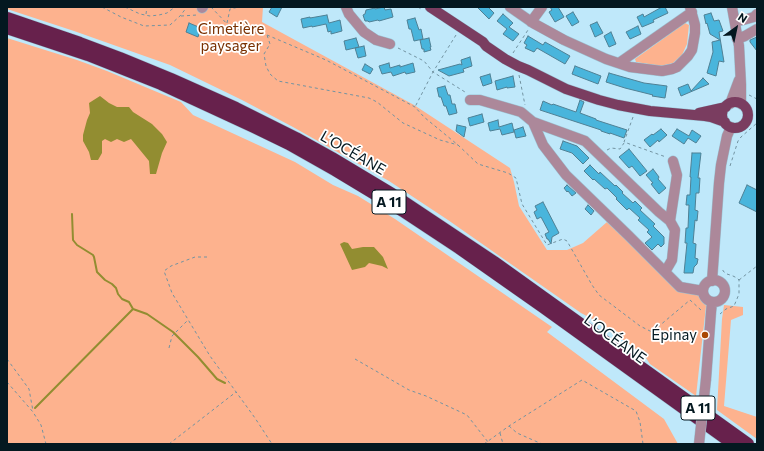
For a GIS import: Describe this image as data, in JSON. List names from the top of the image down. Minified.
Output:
{"streets":{"highway":["L’OCÉANE","A 11"]},"parks":["Cimetière paysager"],"places":["Épinay"],"north":"top right"}
